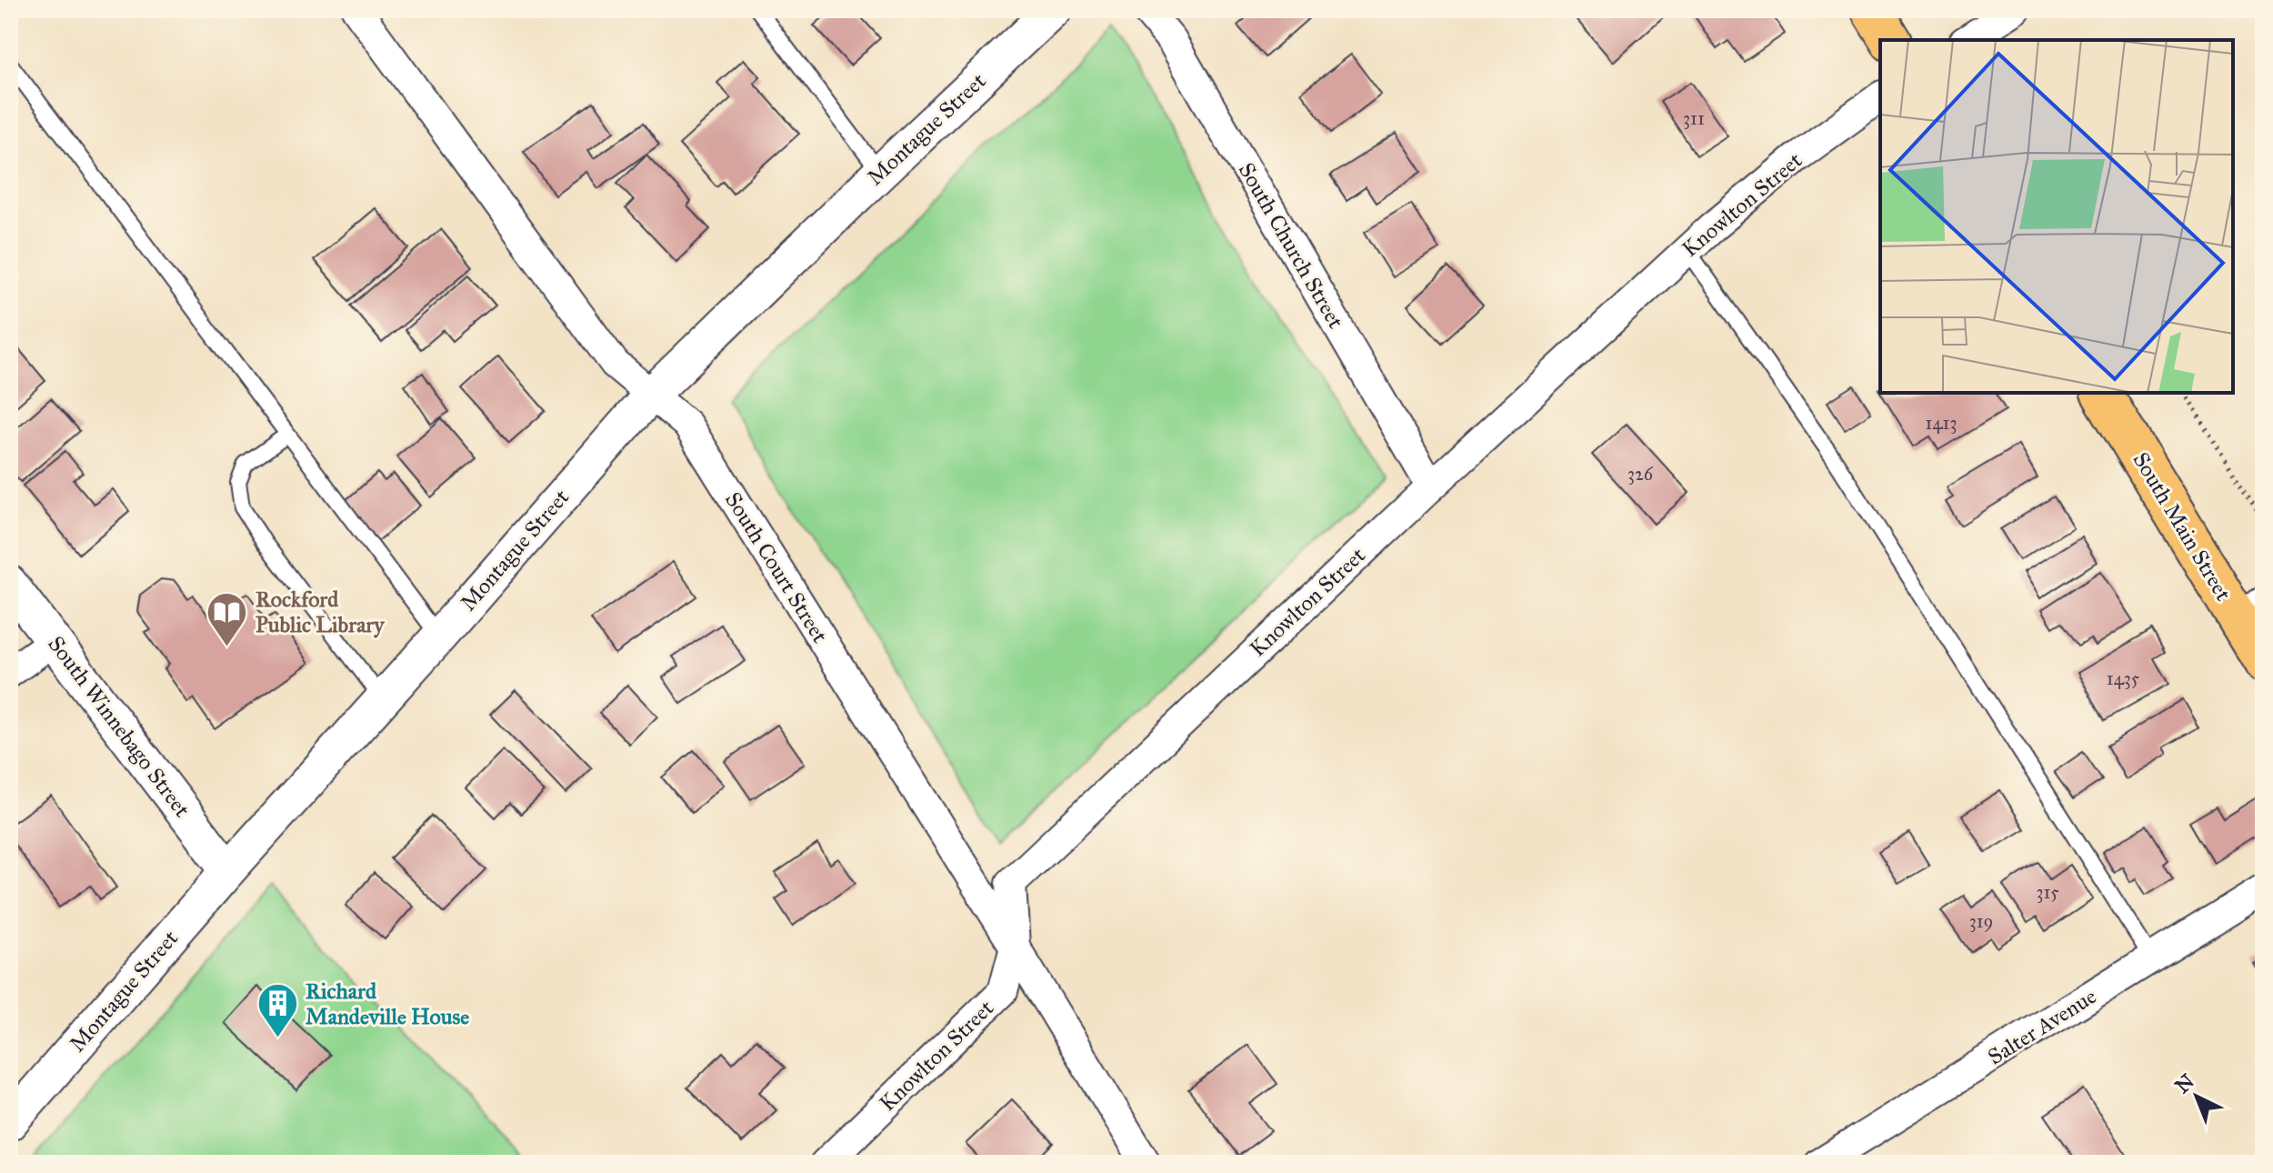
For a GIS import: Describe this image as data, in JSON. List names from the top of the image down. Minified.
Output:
{"streets":{"main road":["South Main Street"],"street":["Montague Street","Knowlton Street","South Church Street","South Court Street","South Winnebago Street","Salter Avenue"]},"crossings":[["Montague Street","South Court Street"],["Montague Street","South Winnebago Street"],["Knowlton Street","South Church Street"],["Knowlton Street","South Court Street"]],"places":{"library":["Rockford Public Library"],"building":["Richard Mandeville House"]},"house_numbers":["311","1413","326","1435","315","319"],"north":"top left"}
